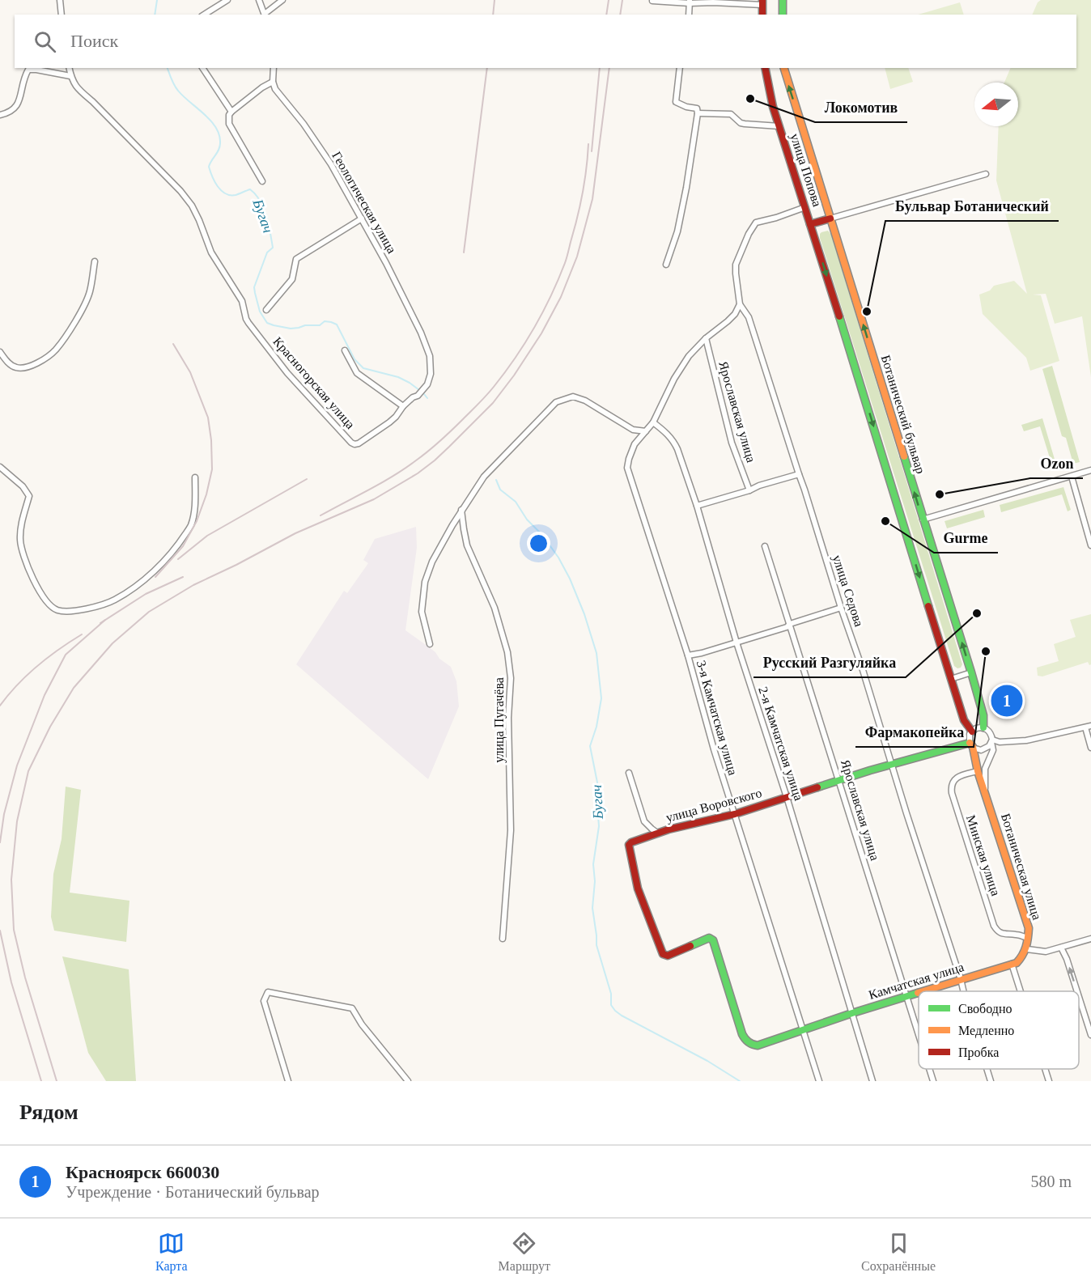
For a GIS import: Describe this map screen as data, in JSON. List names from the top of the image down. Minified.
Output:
{"streets":{"street":["улица Попова","Геологическая улица","Красногорская улица","Ярославская улица","Ботанический бульвар","улица Седова","3-я Камчатская улица","улица Пугачёва","2-я Камчатская улица","улица Воровского","Минская улица","Ботаническая улица","Камчатская улица"]},"crossings":[["улица Попова","Ботанический бульвар"],["Геологическая улица","Красногорская улица"],["Ярославская улица","улица Воровского"],["Ярославская улица","Камчатская улица"],["Ботанический бульвар","улица Воровского"],["Ботанический бульвар","Ботаническая улица"],["улица Седова","улица Воровского"],["улица Седова","Камчатская улица"],["3-я Камчатская улица","улица Воровского"],["3-я Камчатская улица","Камчатская улица"],["2-я Камчатская улица","улица Воровского"],["2-я Камчатская улица","Камчатская улица"],["улица Воровского","Ботаническая улица"],["улица Воровского","Камчатская улица"],["Минская улица","Ботаническая улица"],["Ботаническая улица","Камчатская улица"]],"water":["Бугач"],"places":["Локомотив","Бульвар Ботанический","Ozon","Gurme","Русский Разгуляйка","Фармакопейка"],"legend":["Свободно","Медленно","Пробка"],"north":"left","page":{"search":"Поиск","pins":"1","heading":"Рядом","list":[{"mark":"1","name":"Красноярск 660030","note":"Учреждение · Ботанический бульвар","value":"580 m"}],"nav":["Карта","Маршрут","Сохранённые"]}}
